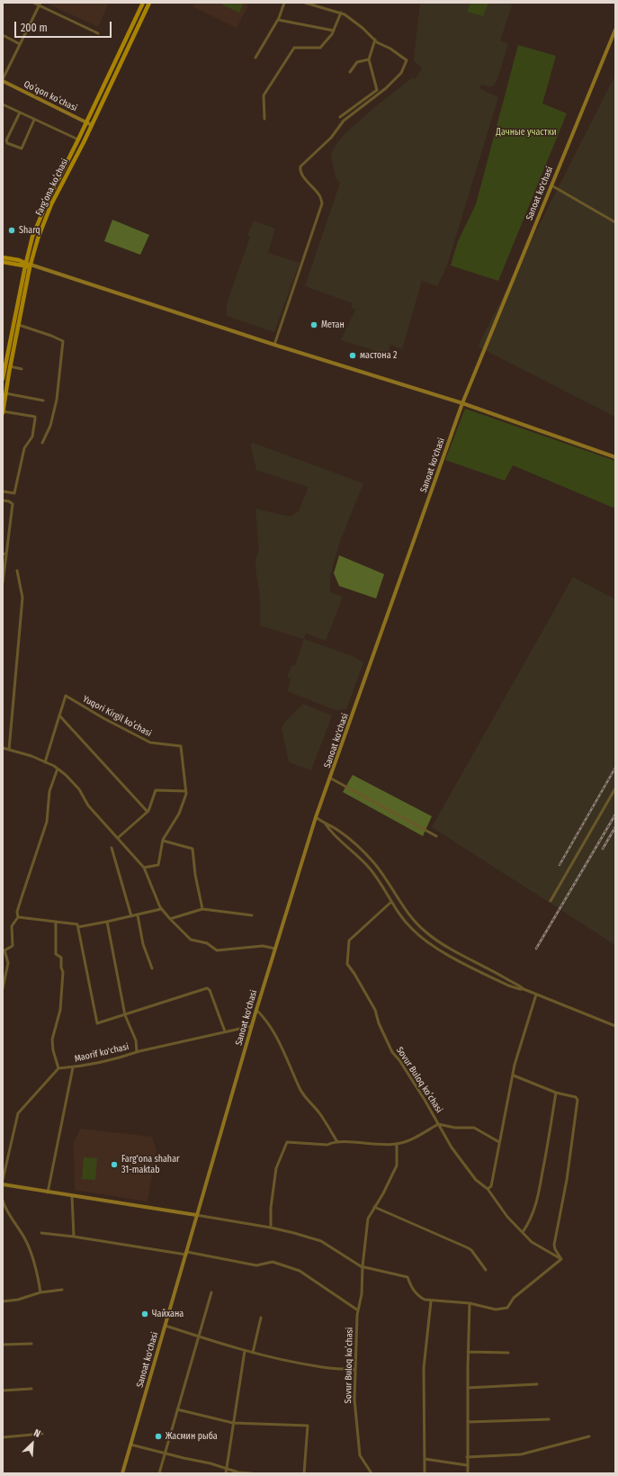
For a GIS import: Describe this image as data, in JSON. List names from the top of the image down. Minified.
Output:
{"streets":{"main road":["Qoʻqon koʻchasi","Fargʻona koʻchasi","Sanoat ko'chasi"],"street":["Yuqori Kirgil koʻchasi","Maorif ko'chasi","Sovur Buloq koʻchasi"]},"crossings":[["Qoʻqon koʻchasi","Fargʻona koʻchasi"],["Sanoat ko'chasi","Maorif ko'chasi"]],"parks":["Дачные участки"],"places":["Sharq","Метан","мастона 2","Farg'ona shahar 31-maktab","Чайхана","Жасмин рыба"],"scale_bar":"200 m","north":"top right"}
